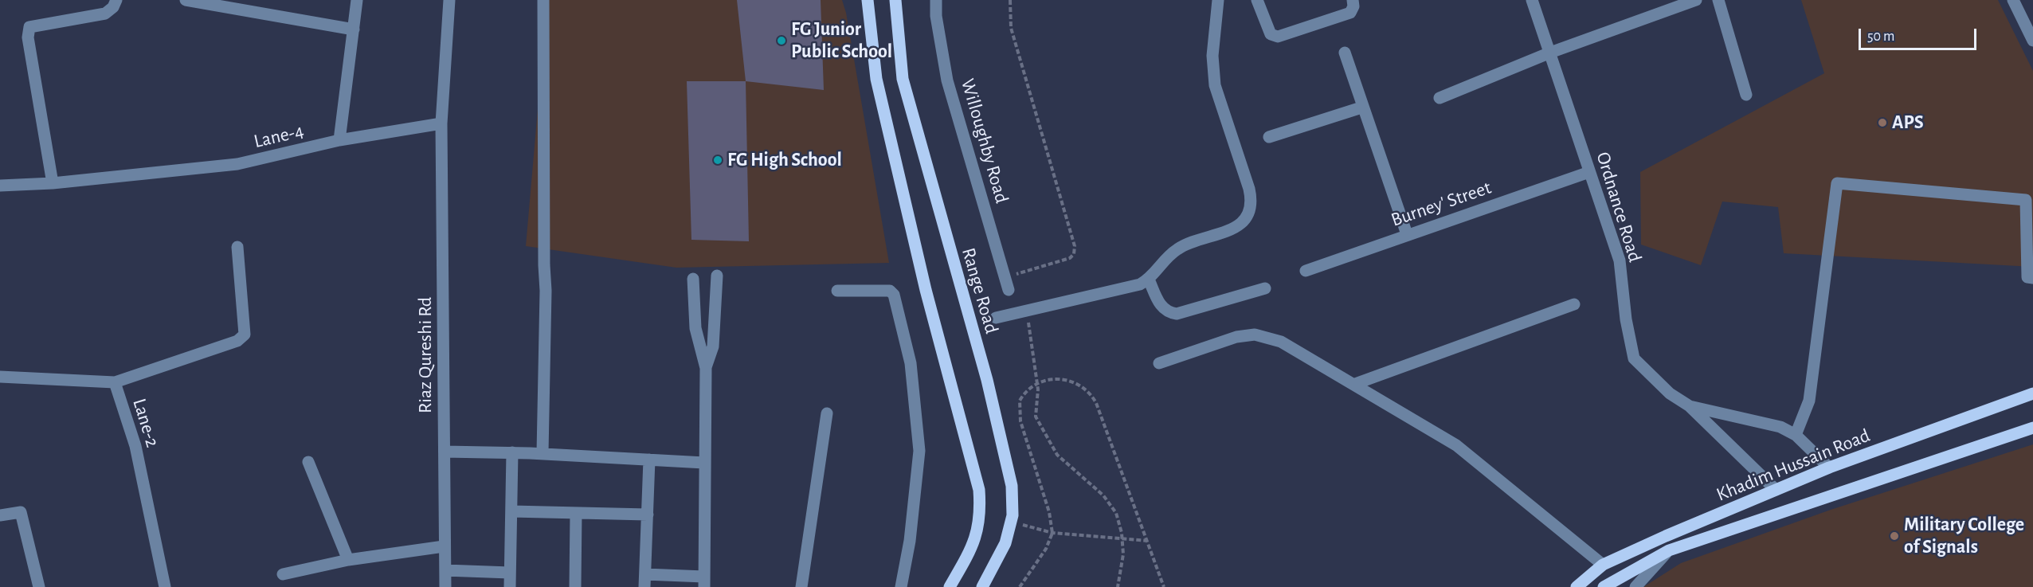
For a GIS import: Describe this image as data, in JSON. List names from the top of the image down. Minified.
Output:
{"streets":{"main road":["Range Road","Khadim Hussain Road"],"street":["Lane-4","Willoughby Road","Burney' Street","Ordnance Road","Riaz Qureshi Rd","Lane-2"]},"crossings":[["Lane-4","Riaz Qureshi Rd"],["Burney' Street","Ordnance Road"],["Ordnance Road","Khadim Hussain Road"]],"places":["FG Junior Public School","APS","FG High School","Military College of Signals"],"scale_bar":"50 m"}
